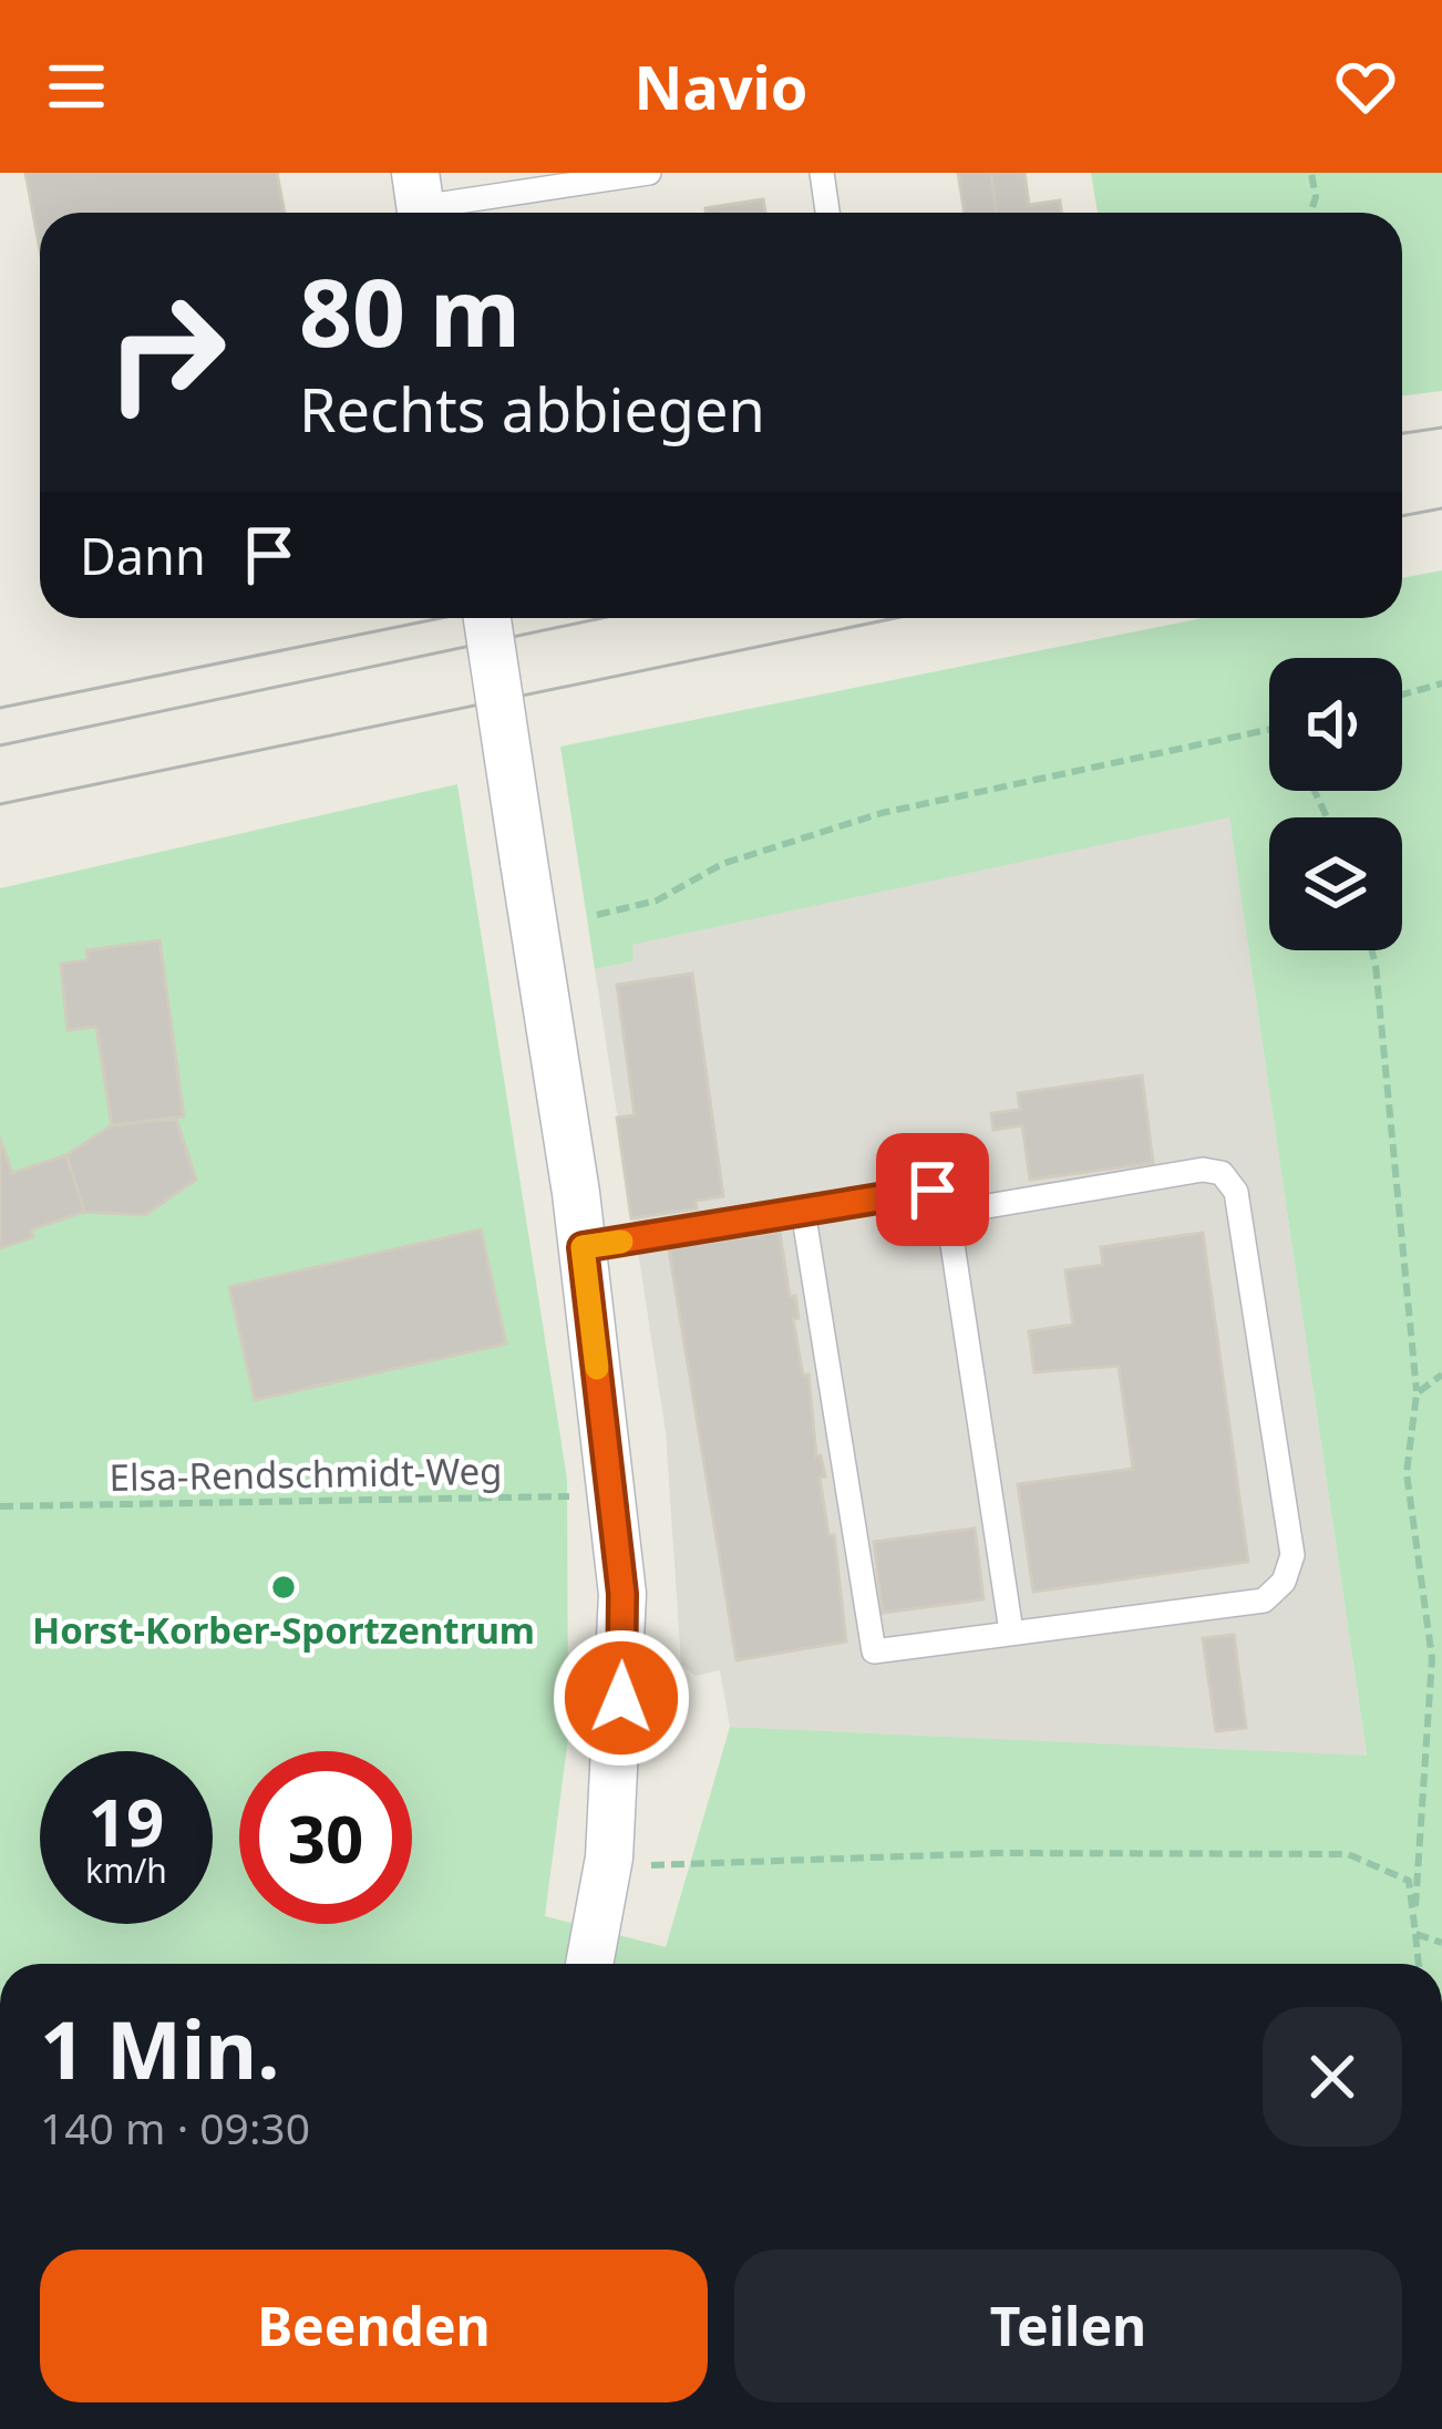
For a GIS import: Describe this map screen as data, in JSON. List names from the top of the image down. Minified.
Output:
{"streets":{"path":["Elsa-Rendschmidt-Weg"]},"places":["Horst-Korber-Sportzentrum"],"page":{"header":"Navio","turn":["80 m","Rechts abbiegen"],"then":"Dann","speed":"19 km/h","limit":"30","heading":["1 Min.","140 m · 09:30"],"buttons":["Beenden","Teilen"]}}
